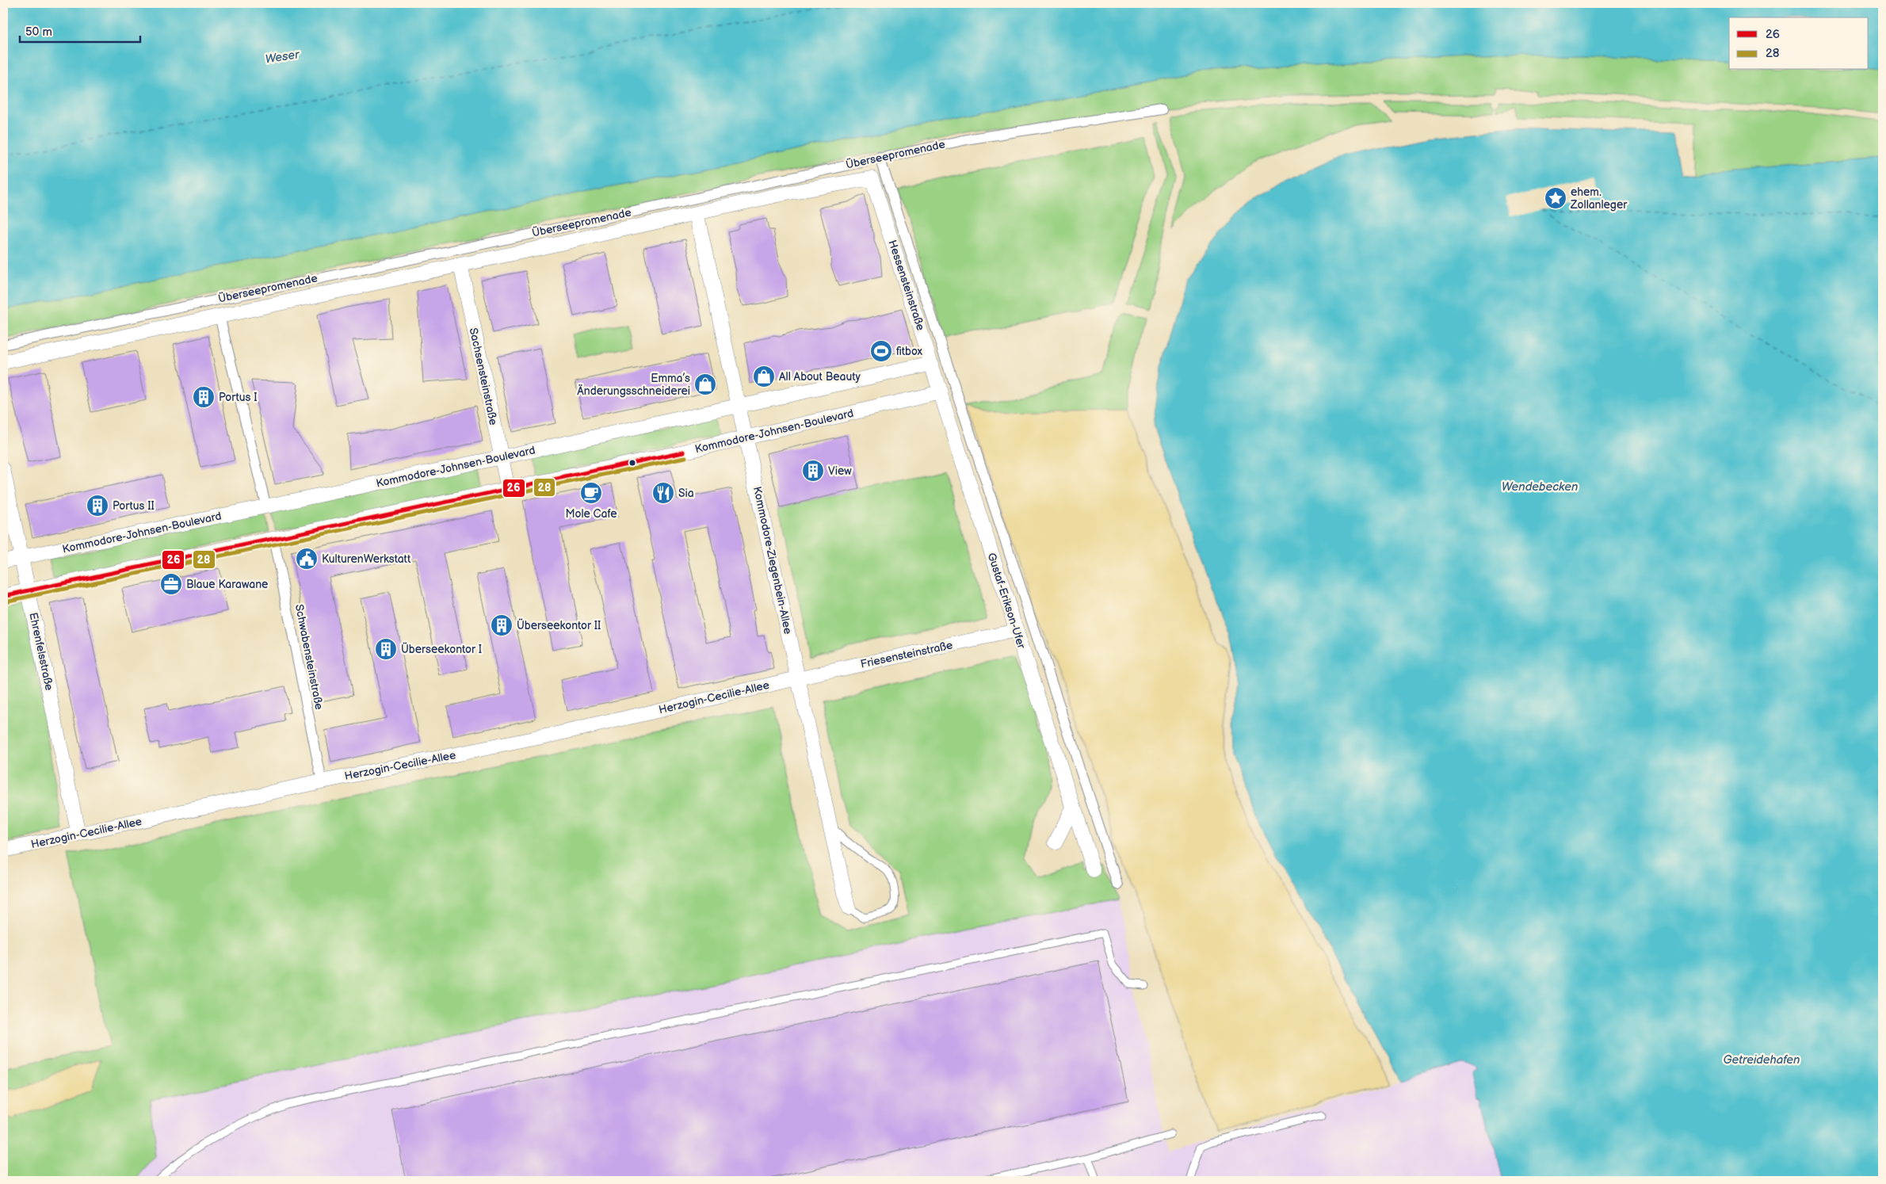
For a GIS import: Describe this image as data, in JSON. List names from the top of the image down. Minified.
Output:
{"streets":{"street":["Überseepromenade","Hessensteinstraße","Sachsensteinstraße","Kommodore-Johnsen-Boulevard","Kommodore-Ziegenbein-Allee","Gustaf-Erikson-Ufer","Ehrenfelsstraße","Friesensteinstraße","Schwabensteinstraße","Herzogin-Cecilie-Allee"]},"crossings":[["Überseepromenade","Hessensteinstraße"],["Überseepromenade","Sachsensteinstraße"],["Überseepromenade","Kommodore-Ziegenbein-Allee"],["Hessensteinstraße","Kommodore-Johnsen-Boulevard"],["Hessensteinstraße","Gustaf-Erikson-Ufer"],["Sachsensteinstraße","Kommodore-Johnsen-Boulevard"],["Kommodore-Johnsen-Boulevard","Kommodore-Ziegenbein-Allee"],["Kommodore-Johnsen-Boulevard","Gustaf-Erikson-Ufer"],["Kommodore-Johnsen-Boulevard","Ehrenfelsstraße"],["Kommodore-Johnsen-Boulevard","Schwabensteinstraße"],["Kommodore-Ziegenbein-Allee","Friesensteinstraße"],["Kommodore-Ziegenbein-Allee","Herzogin-Cecilie-Allee"],["Gustaf-Erikson-Ufer","Friesensteinstraße"],["Ehrenfelsstraße","Herzogin-Cecilie-Allee"],["Friesensteinstraße","Herzogin-Cecilie-Allee"],["Schwabensteinstraße","Herzogin-Cecilie-Allee"]],"water":["Weser","Wendebecken","Getreidehafen"],"places":{"place":["ehem. Zollanleger"],"sports":["fitbox"],"shop":["All About Beauty","Emma’s Änderungsschneiderei"],"building":["Portus I","View","Portus II","Überseekontor II","Überseekontor I"],"cafe":["Mole Cafe"],"restaurant":["Sia"],"public building":["KulturenWerkstatt"],"office":["Blaue Karawane"]},"lines":["transit line 26","transit line 28"],"legend":["26","28"],"scale_bar":"50 m"}
